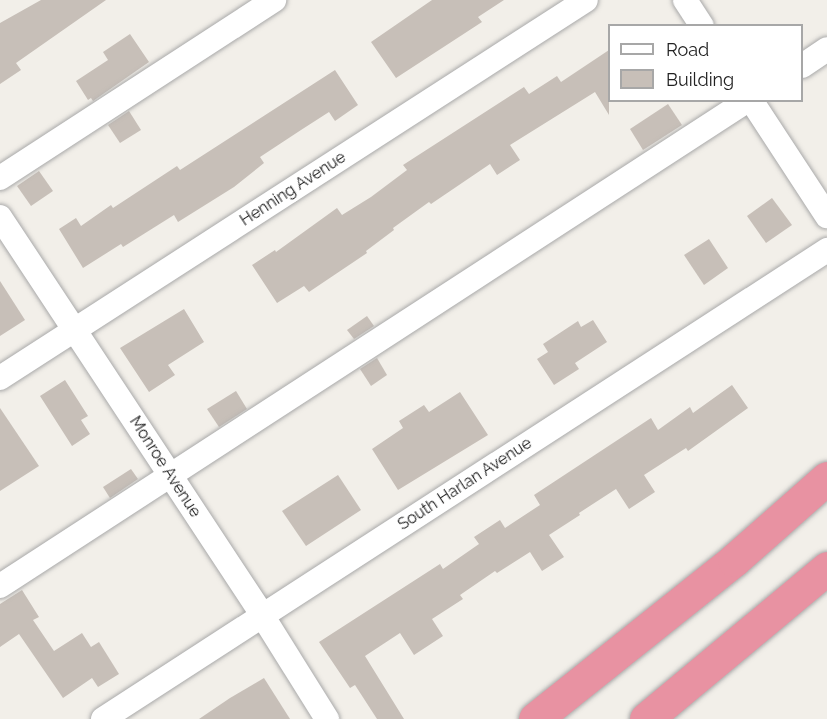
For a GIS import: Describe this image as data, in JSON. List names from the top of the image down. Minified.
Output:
{"streets":{"street":["Henning Avenue","Monroe Avenue","South Harlan Avenue"]},"crossings":[["Henning Avenue","Monroe Avenue"],["Monroe Avenue","South Harlan Avenue"]],"legend":["Road","Building"]}
